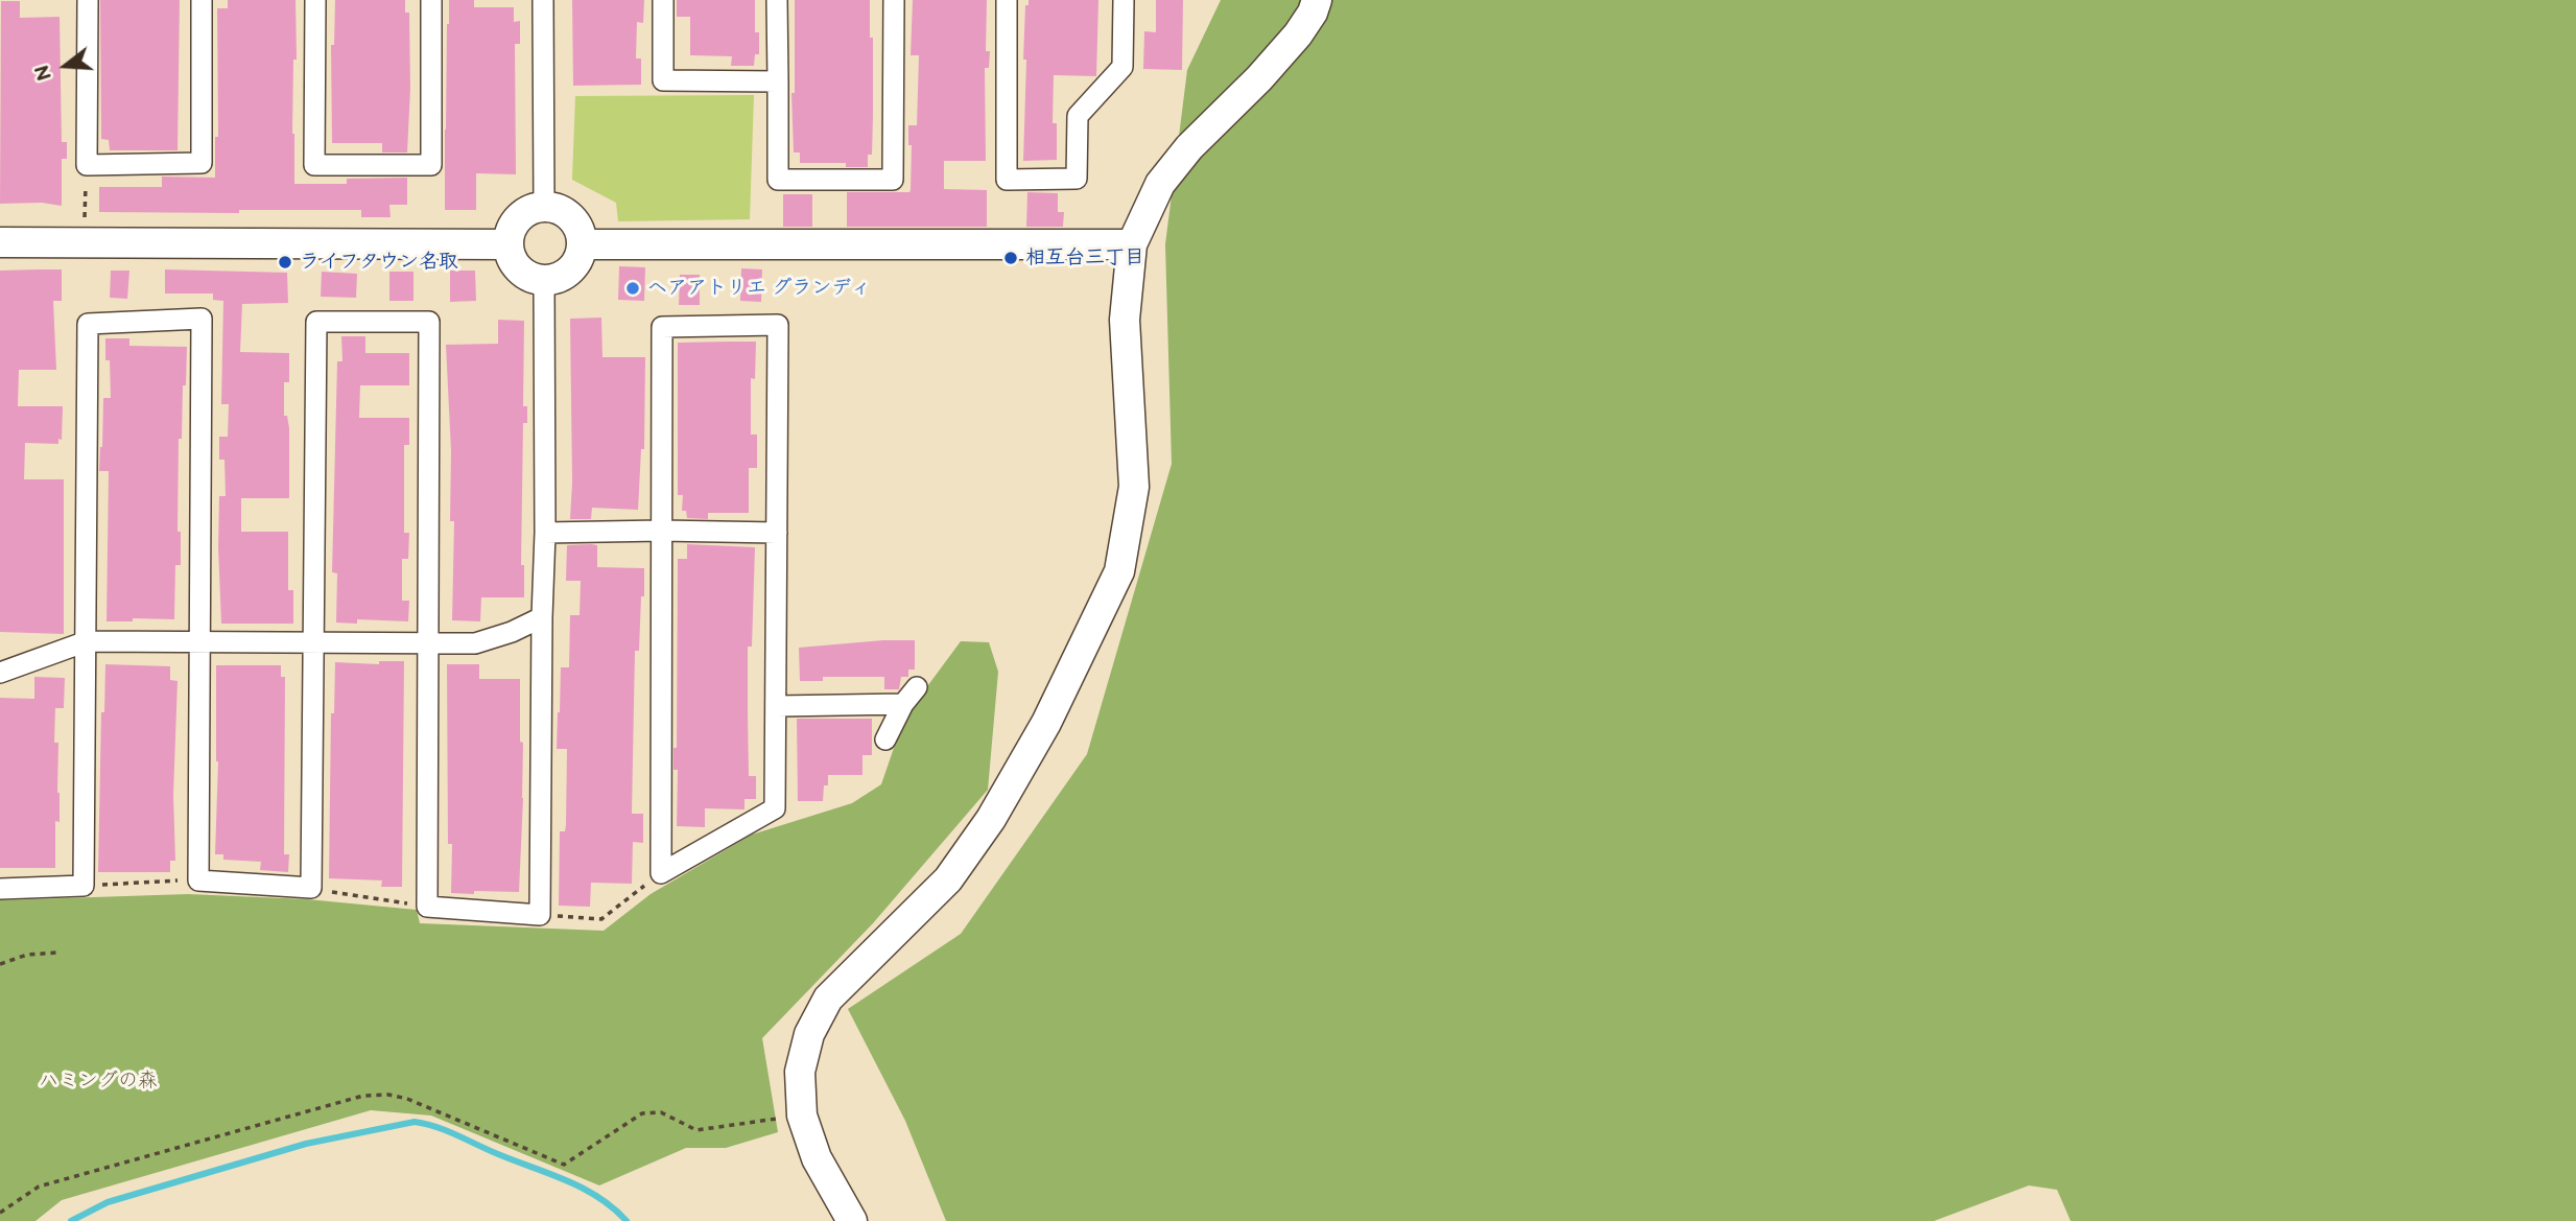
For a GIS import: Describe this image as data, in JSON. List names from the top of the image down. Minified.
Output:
{"parks":["ハミングの森"],"places":["相互台三丁目","ライフタウン名取","ヘアアトリエ グランディ"],"north":"left"}
